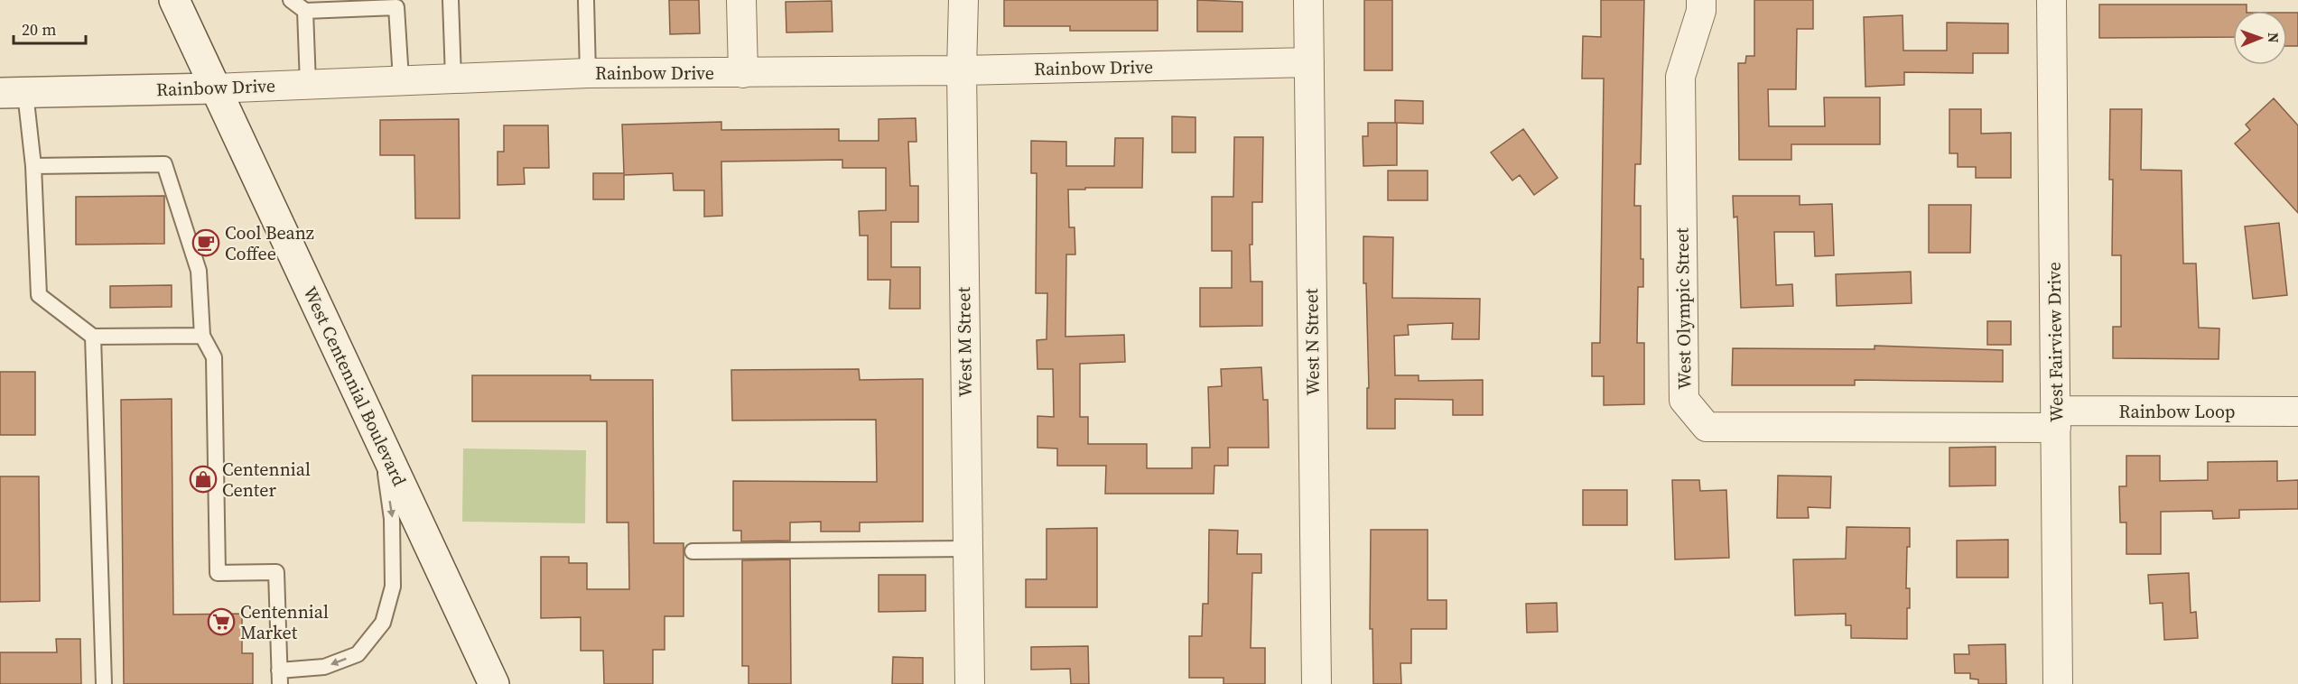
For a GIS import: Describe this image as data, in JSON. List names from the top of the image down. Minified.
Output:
{"streets":{"main road":["Rainbow Drive","West Centennial Boulevard"],"street":["West Olympic Street","West M Street","West N Street","West Fairview Drive","Rainbow Loop"]},"crossings":[["Rainbow Drive","West M Street"],["Rainbow Drive","West N Street"],["Rainbow Drive","West Centennial Boulevard"],["West Olympic Street","West Fairview Drive"],["West Olympic Street","Rainbow Loop"],["West Fairview Drive","Rainbow Loop"]],"places":{"cafe":["Cool Beanz Coffee"],"shop":["Centennial Center"],"supermarket":["Centennial Market"]},"scale_bar":"20 m","north":"right"}
